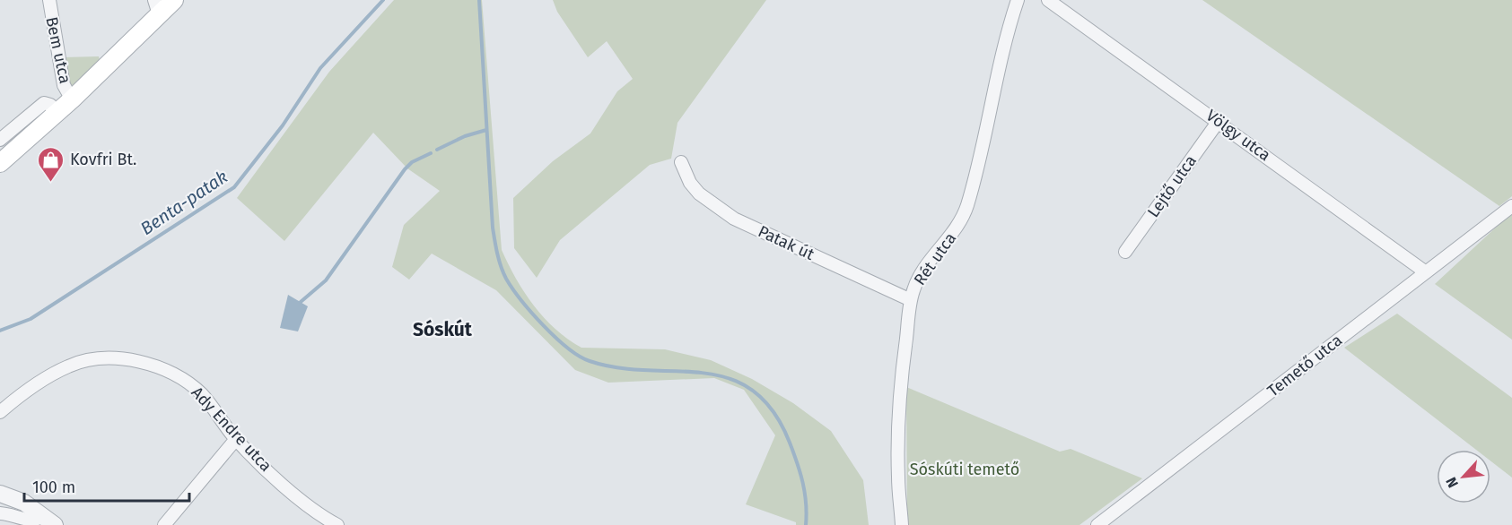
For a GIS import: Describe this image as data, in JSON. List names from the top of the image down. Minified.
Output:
{"streets":{"street":["Bem utca","Völgy utca","Lejtő utca","Patak út","Rét utca","Temető utca","Ady Endre utca"]},"crossings":[["Völgy utca","Lejtő utca"],["Völgy utca","Temető utca"],["Patak út","Rét utca"]],"districts":["Sóskút"],"water":["Benta-patak"],"parks":["Sóskúti temető"],"places":{"shop":["Kovfri Bt."]},"scale_bar":"100 m","north":"bottom left"}
